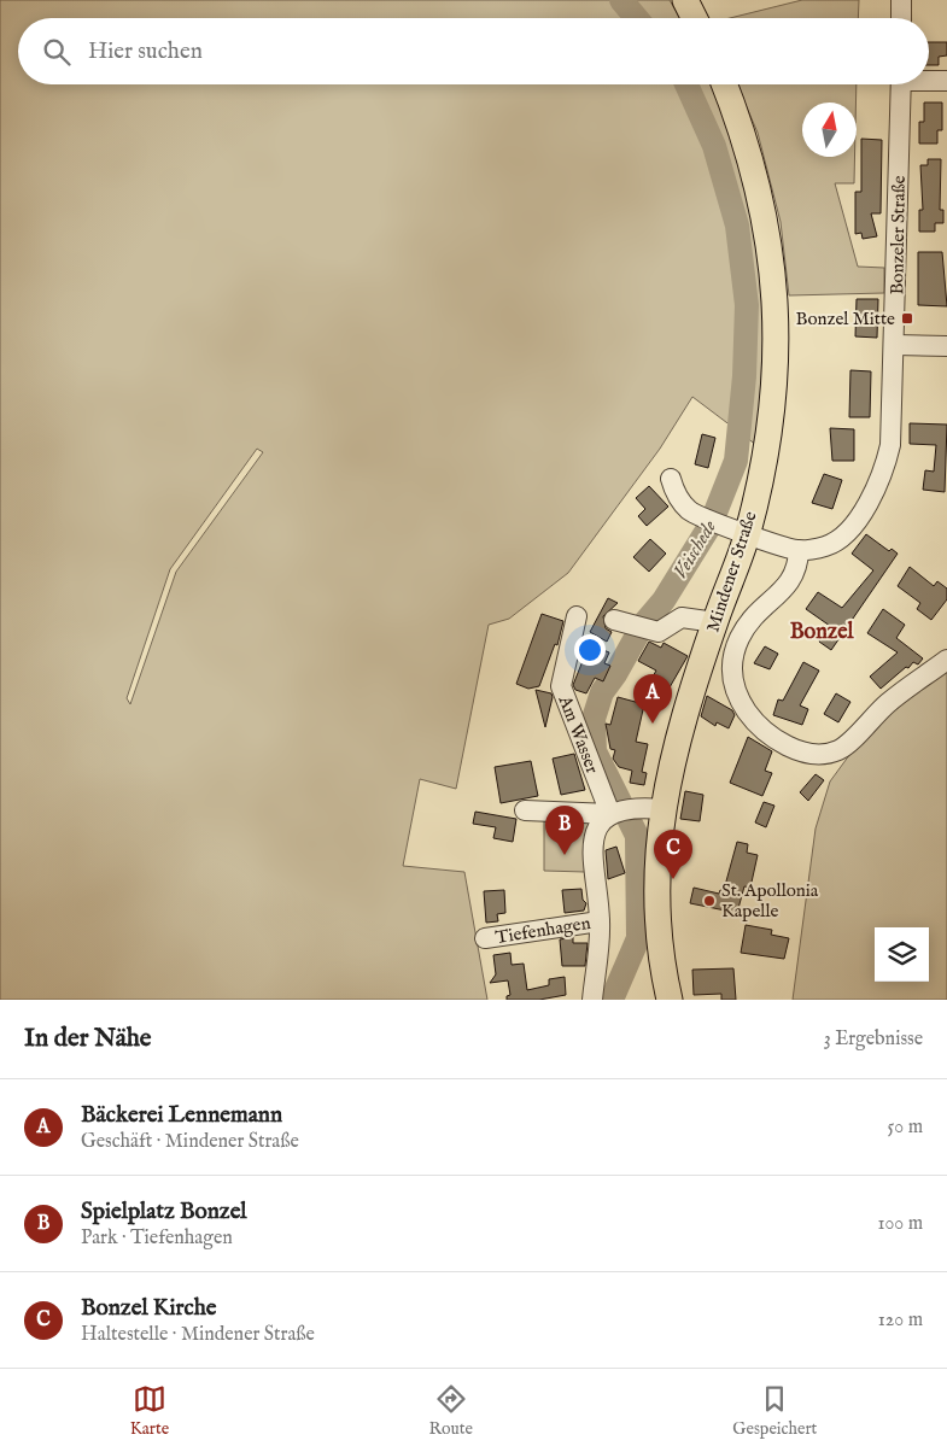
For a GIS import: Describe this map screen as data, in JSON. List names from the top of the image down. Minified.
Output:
{"streets":{"main road":["Mindener Straße"],"street":["Bonzeler Straße","Am Wasser","Tiefenhagen"]},"crossings":[["Bonzeler Straße","Mindener Straße"],["Am Wasser","Tiefenhagen"]],"districts":["Bonzel"],"water":["Veischede"],"places":{"transit":["Bonzel Mitte"],"other":["St. Apollonia Kapelle"]},"north":"top","page":{"search":"Hier suchen","pins":["A","B","C"],"heading":["In der Nähe","3 Ergebnisse"],"list":[{"mark":"A","name":"Bäckerei Lennemann","note":"Geschäft · Mindener Straße","value":"50 m"},{"mark":"B","name":"Spielplatz Bonzel","note":"Park · Tiefenhagen","value":"100 m"},{"mark":"C","name":"Bonzel Kirche","note":"Haltestelle · Mindener Straße","value":"120 m"}],"nav":["Karte","Route","Gespeichert"]}}
